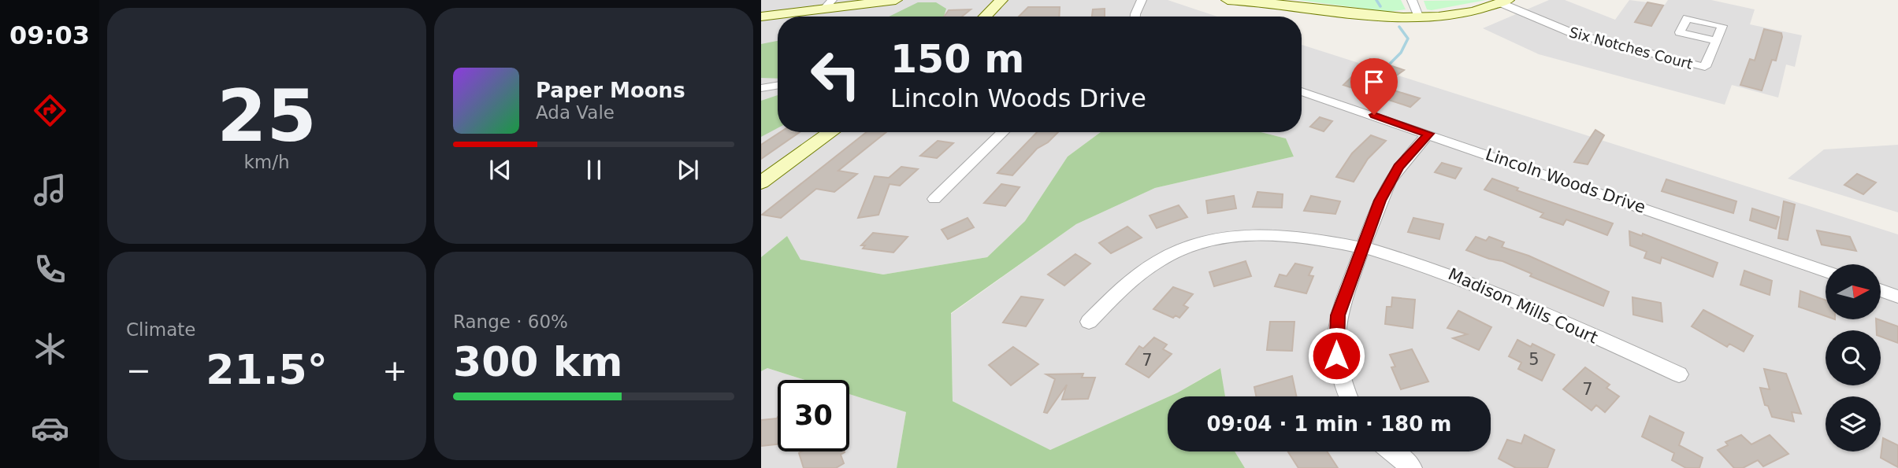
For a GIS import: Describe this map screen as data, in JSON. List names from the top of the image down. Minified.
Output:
{"streets":{"street":["Six Notches Court","Lincoln Woods Drive","Madison Mills Court"]},"house_numbers":["5","7","7"],"north":"right","page":{"tabs":"09:03","tile":[["25","km/h"],"Climate",["Range · 60%","300 km"]],"turn":["150 m","Lincoln Woods Drive"],"song":["Paper Moons","Ada Vale"],"heat":["−","21.5°","+"],"limit":"30","trip":"09:04 · 1 min · 180 m"}}
